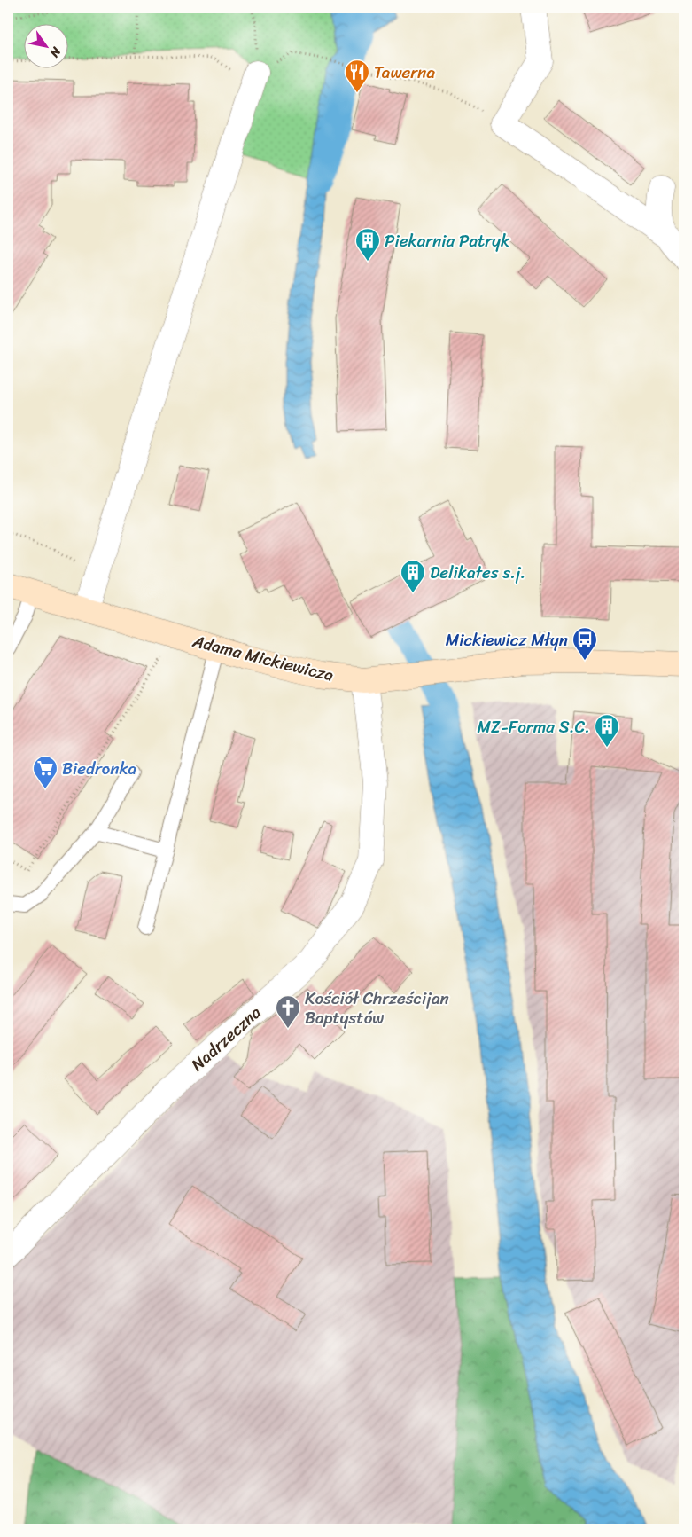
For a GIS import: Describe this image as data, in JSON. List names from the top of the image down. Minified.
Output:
{"streets":{"main road":["Adama Mickiewicza"],"street":["Nadrzeczna"]},"crossings":[["Adama Mickiewicza","Nadrzeczna"]],"places":{"restaurant":["Tawerna"],"building":["Piekarnia Patryk","Delikates s.j.","MZ-Forma S.C."],"bus stop":["Mickiewicz Młyn"],"supermarket":["Biedronka"],"church":["Kościół Chrześcijan Baptystów"]},"north":"bottom right"}
